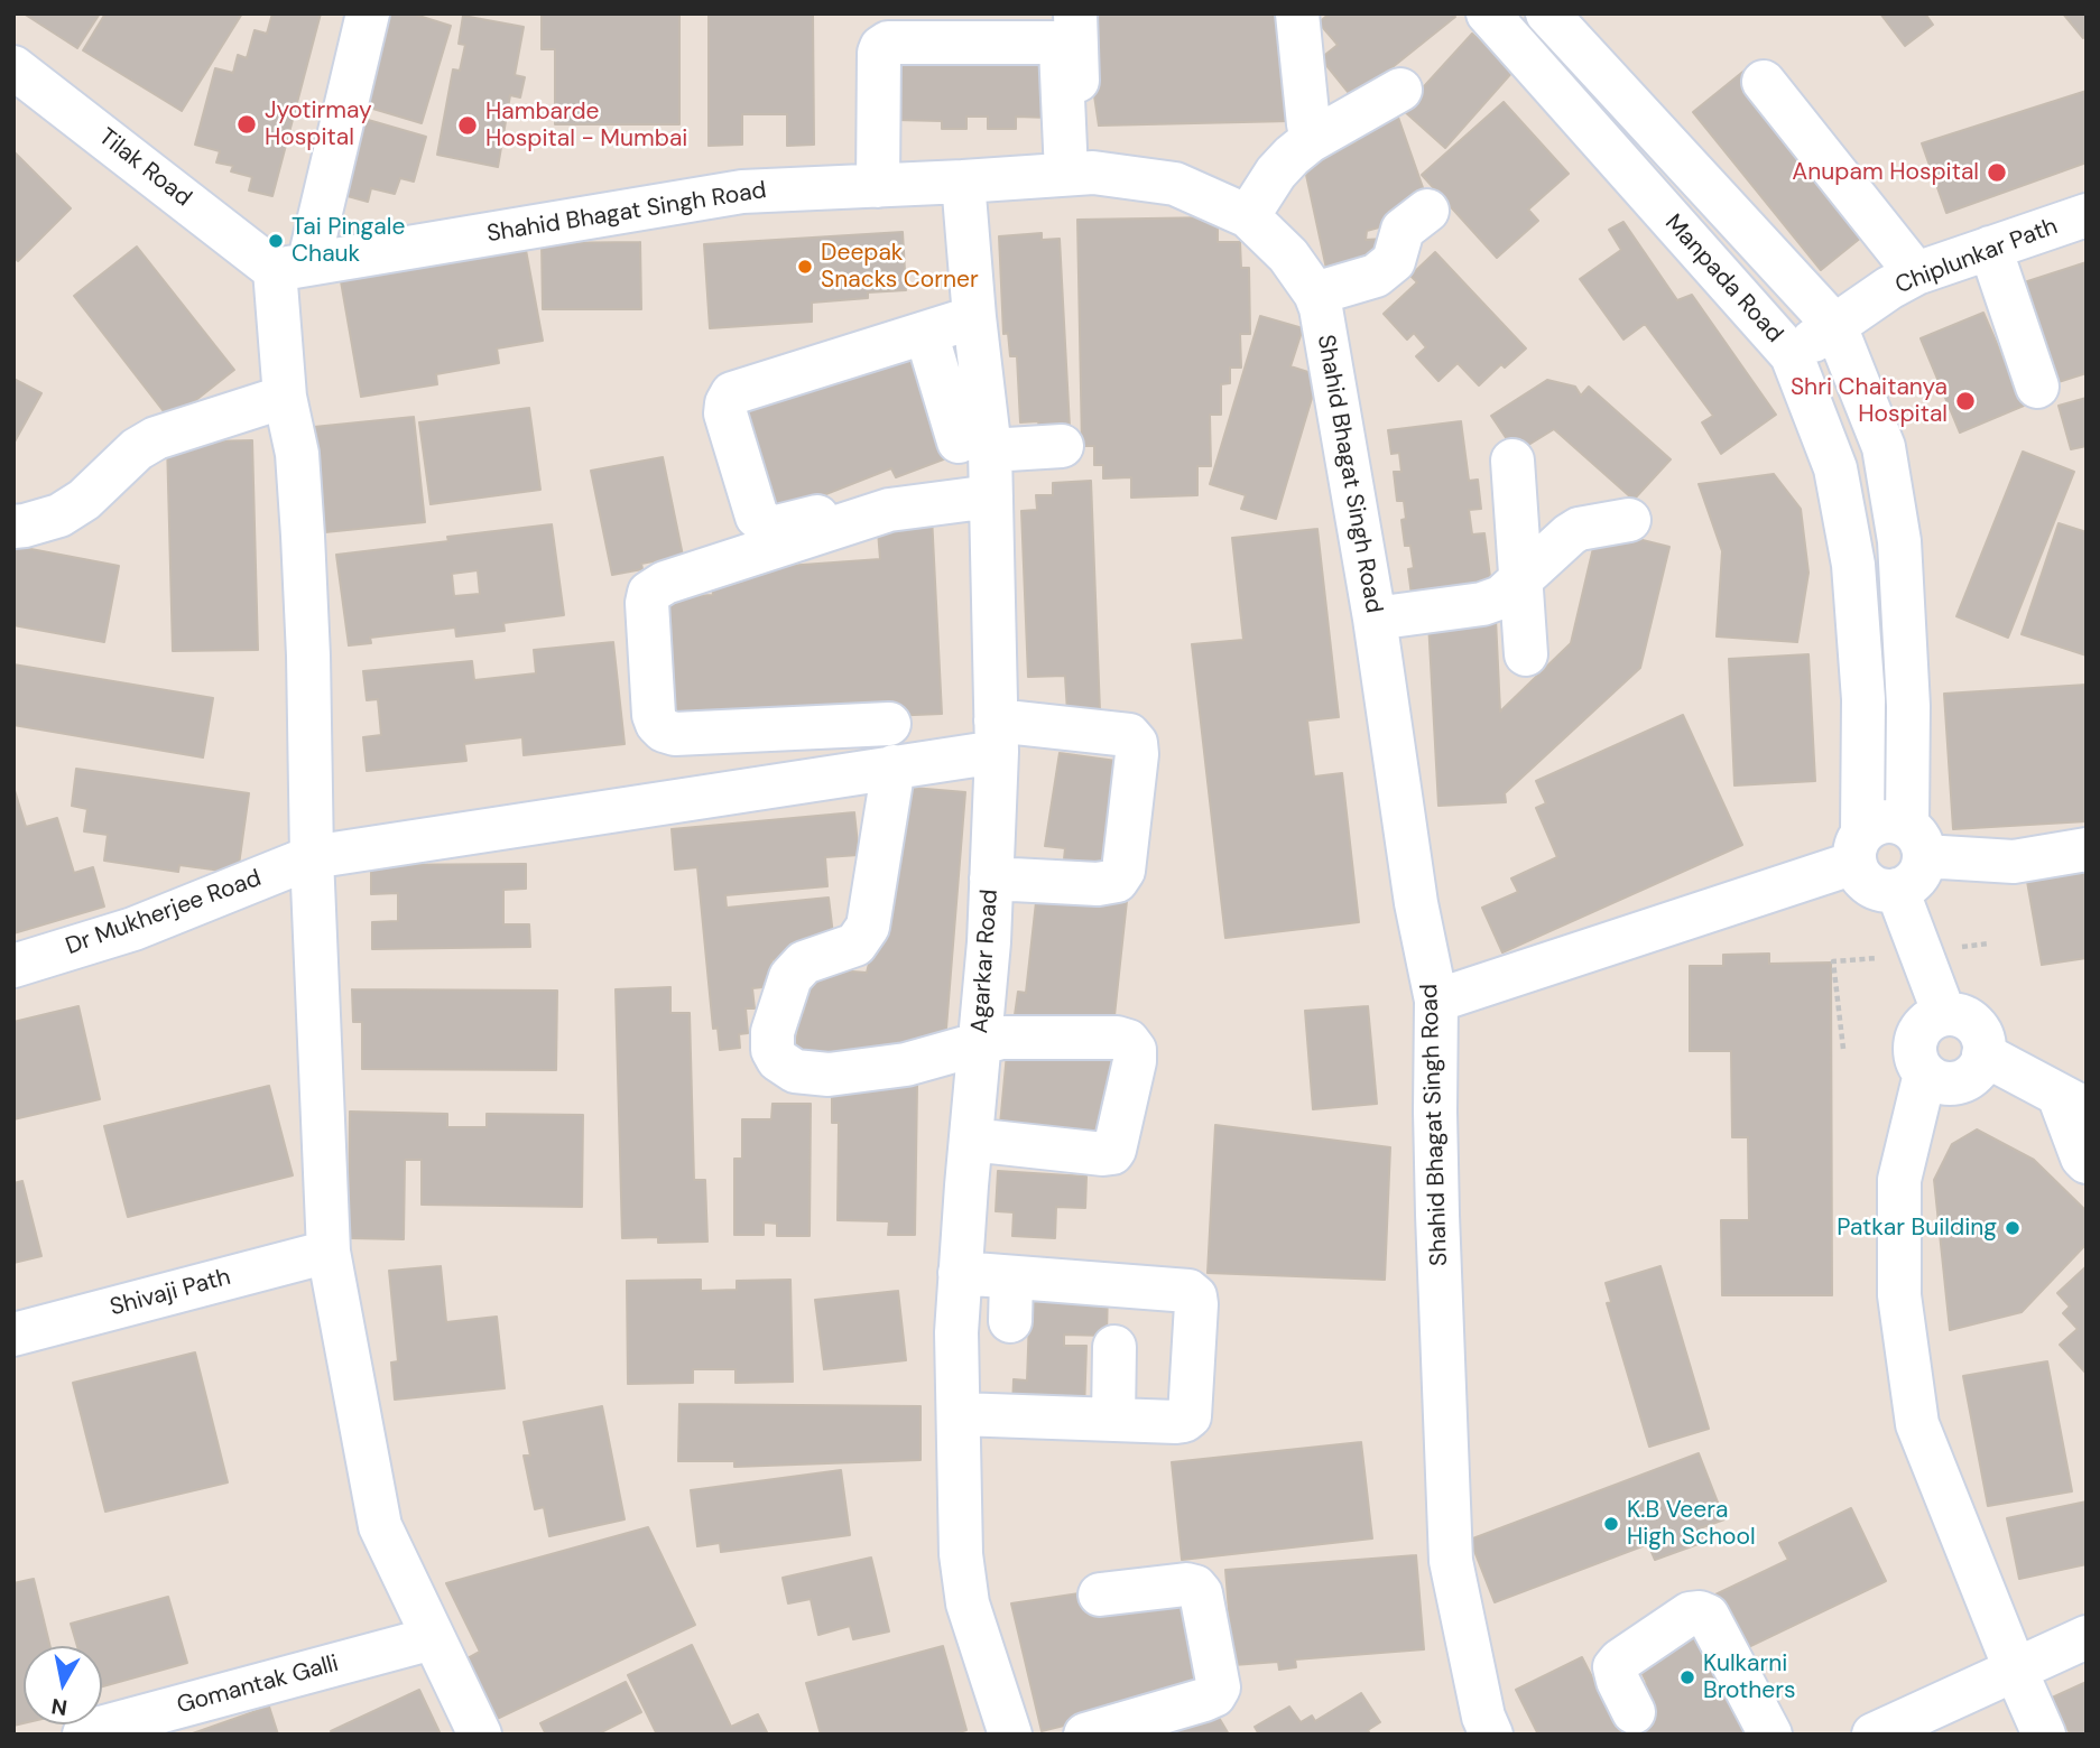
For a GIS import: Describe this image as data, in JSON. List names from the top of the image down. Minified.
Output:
{"streets":{"street":["Tilak Road","Shahid Bhagat Singh Road","Chiplunkar Path","Manpada Road","Dr Mukherjee Road","Agarkar Road","Shivaji Path","Gomantak Galli"]},"crossings":[["Tilak Road","Shahid Bhagat Singh Road"],["Shahid Bhagat Singh Road","Agarkar Road"],["Chiplunkar Path","Manpada Road"],["Dr Mukherjee Road","Agarkar Road"]],"places":["Jyotirmay Hospital","Hambarde Hospital - Mumbai","Anupam Hospital","Tai Pingale Chauk","Deepak Snacks Corner","Shri Chaitanya Hospital","Patkar Building","K.B Veera High School","Kulkarni Brothers"],"north":"bottom"}
